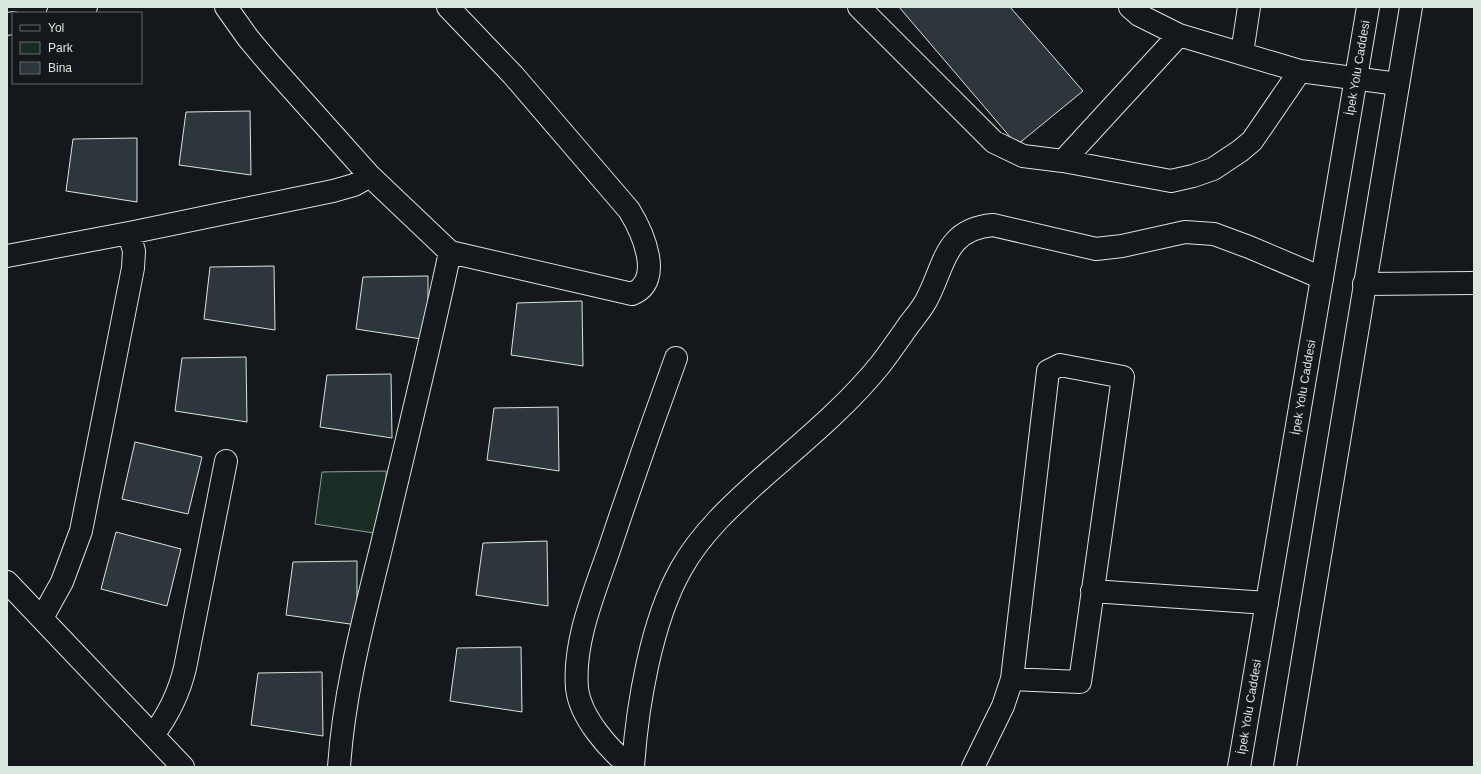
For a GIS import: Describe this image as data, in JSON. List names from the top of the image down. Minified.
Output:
{"streets":{"main road":["İpek Yolu Caddesi"]},"legend":["Yol","Park","Bina"]}
